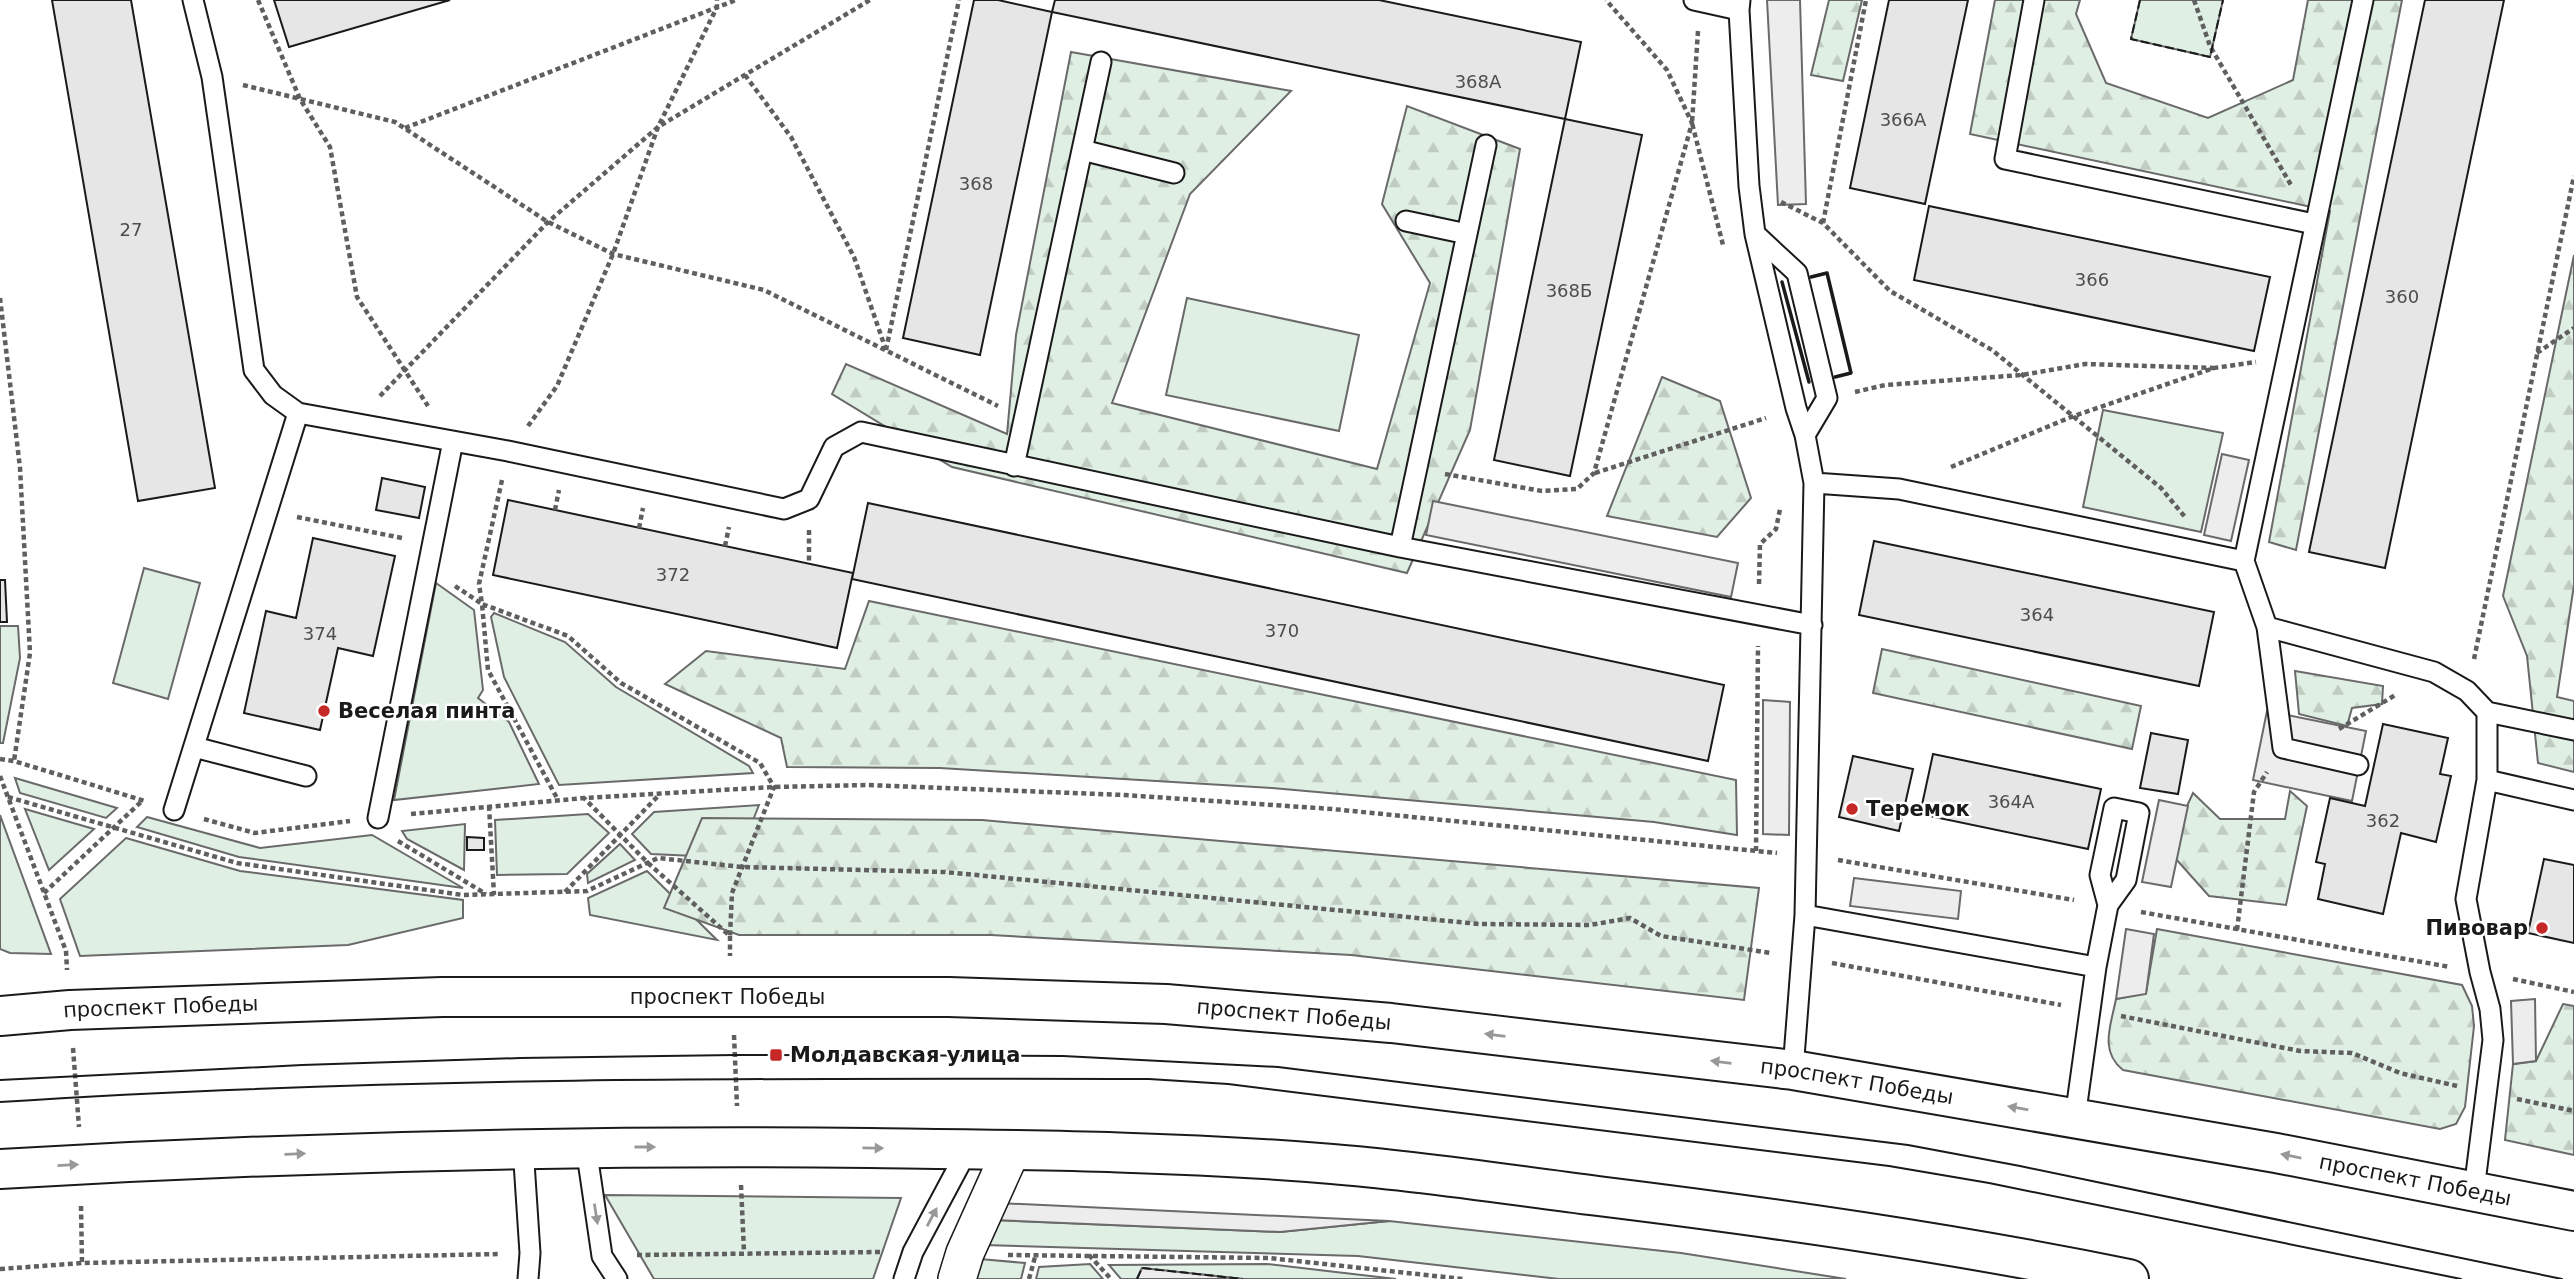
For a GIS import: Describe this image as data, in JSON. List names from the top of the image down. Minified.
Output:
{"streets":{"main road":["проспект Победы"]},"places":{"other":["Веселая пинта","Теремок","Пивовар"],"transit":["Молдавская улица"]},"house_numbers":["368А","366А","368","27","366","368Б","360","372","364","370","374","364А","362"]}
